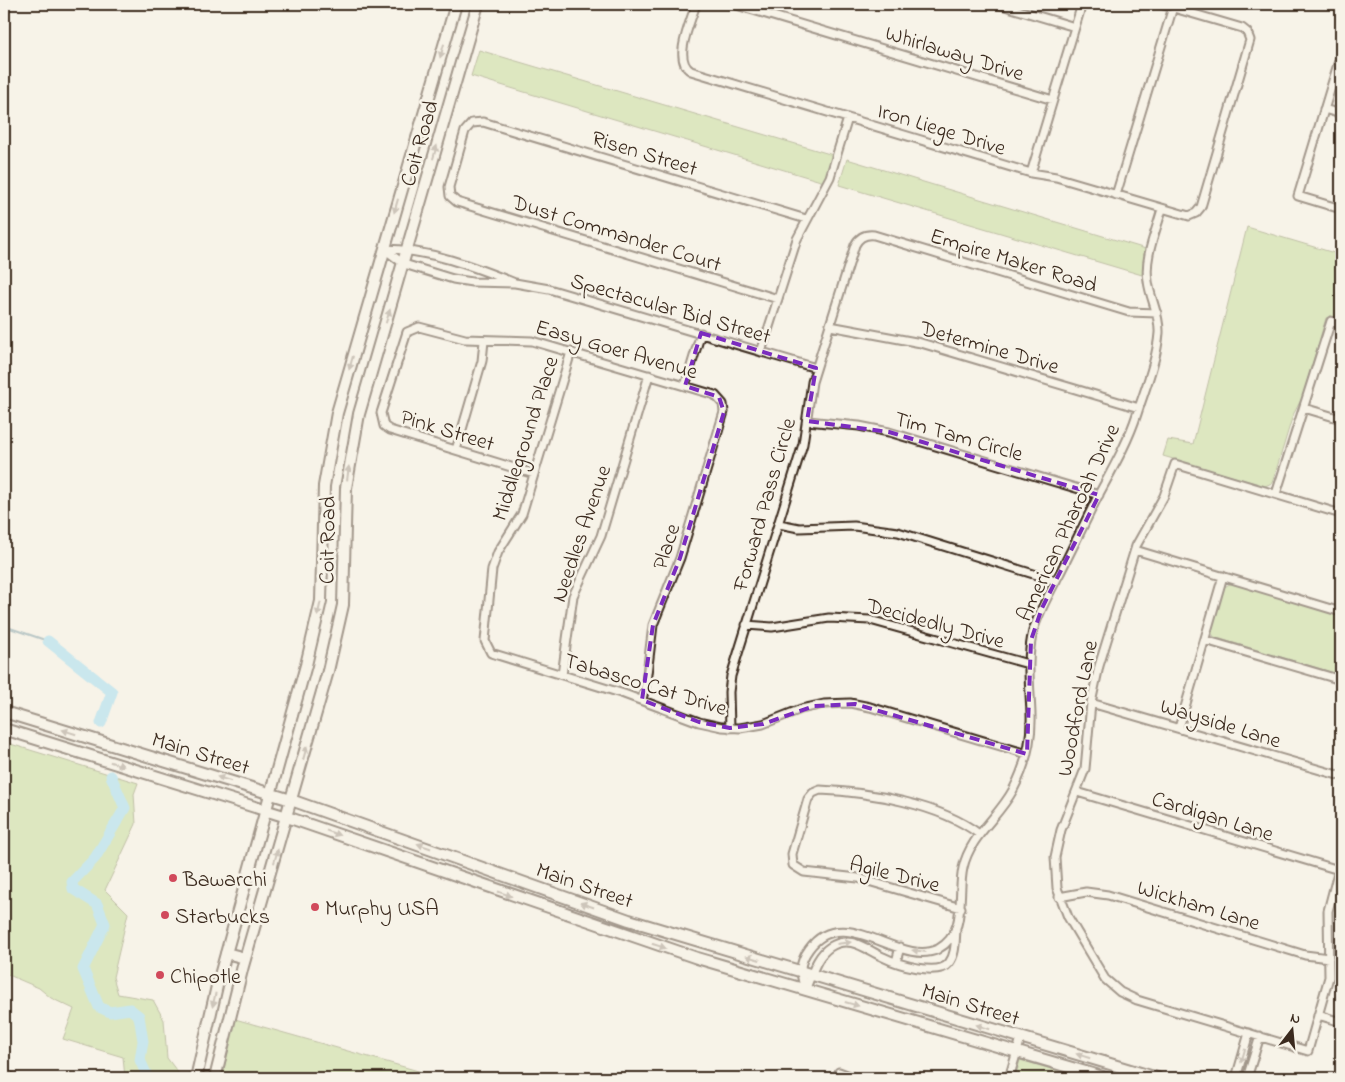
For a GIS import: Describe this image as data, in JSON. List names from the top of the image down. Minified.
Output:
{"streets":{"main road":["Coit Road","Main Street"],"street":["Whirlaway Drive","Iron Liege Drive","Risen Street","Dust Commander Court","Empire Maker Road","Spectacular Bid Street","Determine Drive","Easy Goer Avenue","Pink Street","Tim Tam Circle","Middleground Place","Forward Pass Circle","American Pharoah Drive","Needles Avenue","Place","Decidedly Drive","Tabasco Cat Drive","Woodford Lane","Wayside Lane","Cardigan Lane","Agile Drive","Wickham Lane"]},"crossings":[["Iron Liege Drive","American Pharoah Drive"],["Coit Road","Spectacular Bid Street"],["Coit Road","Main Street"],["Risen Street","Dust Commander Court"],["Empire Maker Road","Forward Pass Circle"],["Empire Maker Road","American Pharoah Drive"],["Spectacular Bid Street","Forward Pass Circle"],["Determine Drive","Forward Pass Circle"],["Determine Drive","American Pharoah Drive"],["Easy Goer Avenue","Pink Street"],["Easy Goer Avenue","Middleground Place"],["Easy Goer Avenue","Needles Avenue"],["Easy Goer Avenue","Place"],["Pink Street","Middleground Place"],["Tim Tam Circle","Forward Pass Circle"],["Tim Tam Circle","American Pharoah Drive"],["Middleground Place","Tabasco Cat Drive"],["Forward Pass Circle","Decidedly Drive"],["Forward Pass Circle","Tabasco Cat Drive"],["American Pharoah Drive","Decidedly Drive"],["American Pharoah Drive","Tabasco Cat Drive"],["American Pharoah Drive","Main Street"],["American Pharoah Drive","Agile Drive"],["Needles Avenue","Tabasco Cat Drive"],["Place","Tabasco Cat Drive"],["Woodford Lane","Wayside Lane"],["Woodford Lane","Cardigan Lane"],["Woodford Lane","Wickham Lane"]],"places":["Bawarchi","Murphy USA","Starbucks","Chipotle"],"north":"top"}
